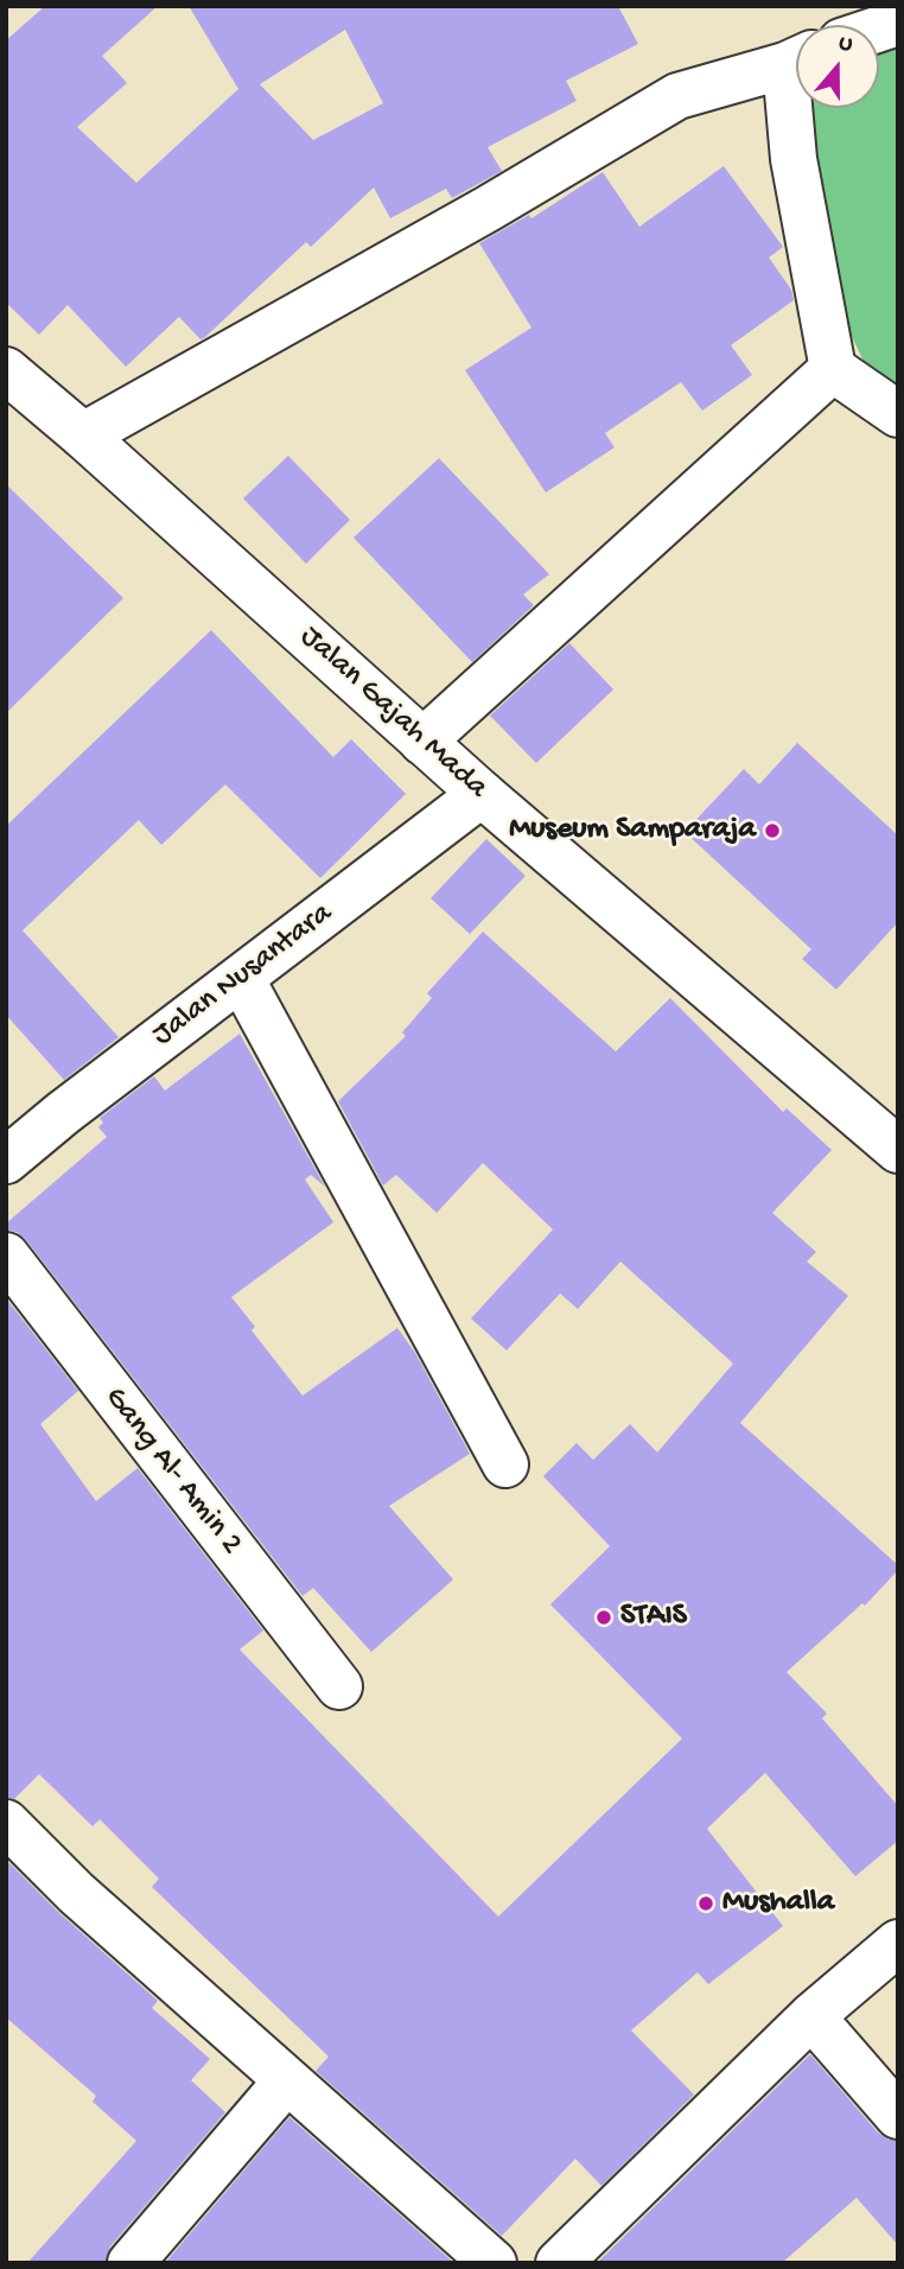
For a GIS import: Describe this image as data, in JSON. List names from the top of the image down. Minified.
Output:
{"streets":{"street":["Jalan Gajah Mada","Jalan Nusantara","Gang Al- Amin 2"]},"crossings":[["Jalan Gajah Mada","Jalan Nusantara"]],"places":["Museum Samparaja","STAIS","Mushalla"],"north":"top"}
